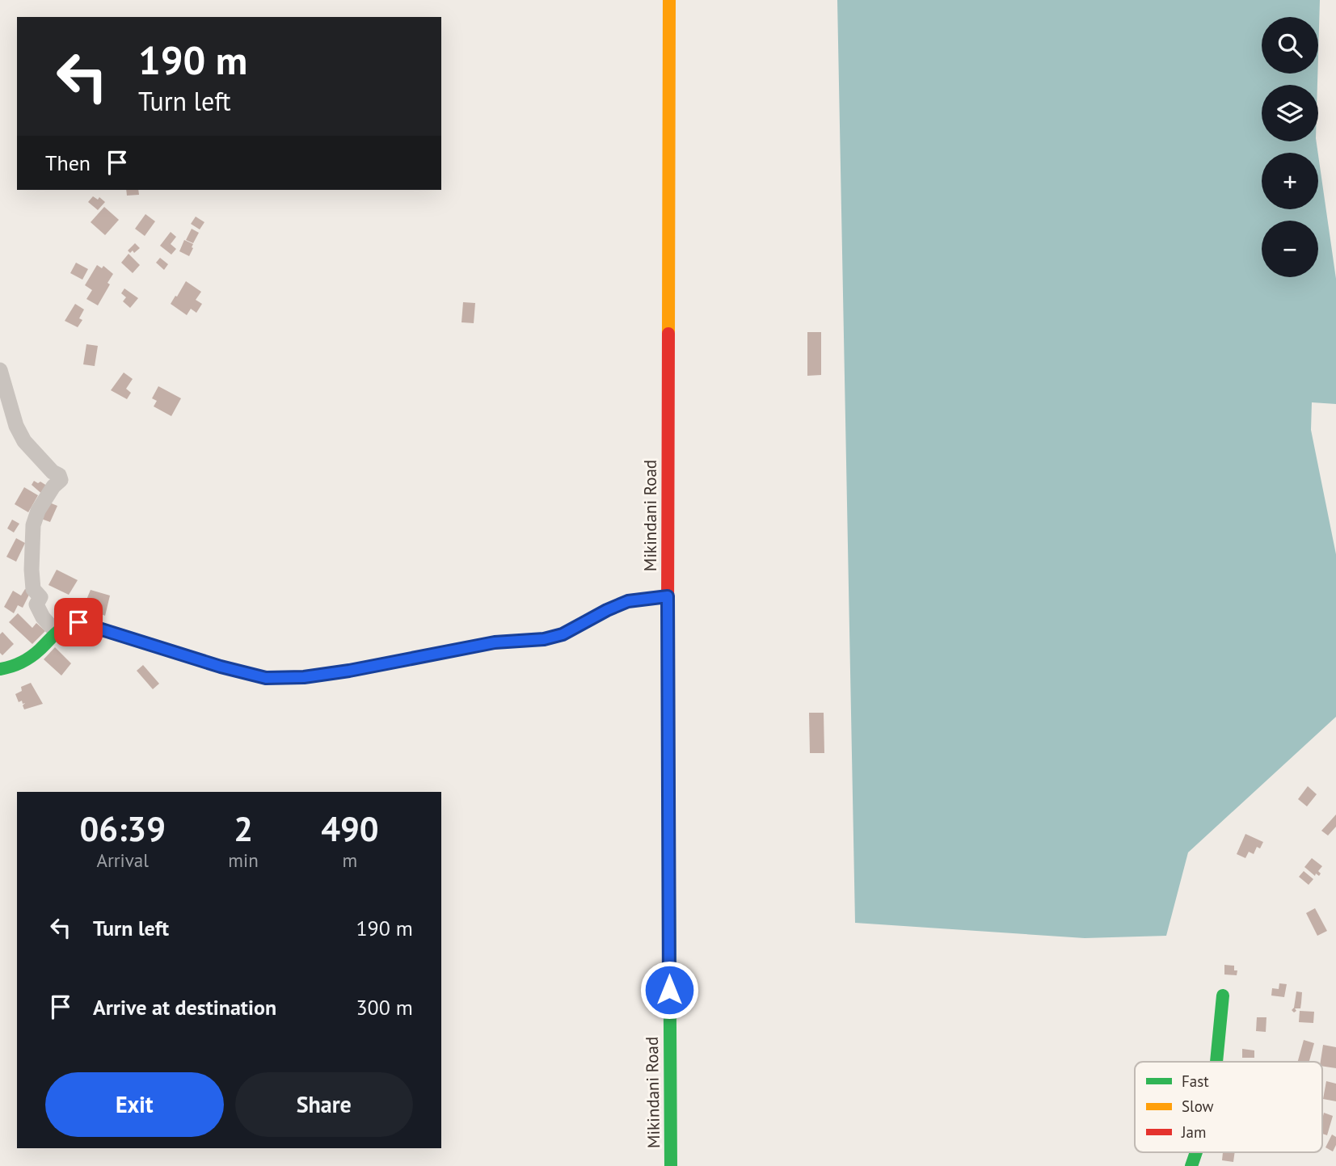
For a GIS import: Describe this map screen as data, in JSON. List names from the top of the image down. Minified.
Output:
{"streets":{"main road":["Mikindani Road"]},"legend":["Fast","Slow","Jam"],"page":{"map_buttons":["+","−"],"turn":["190 m","Turn left"],"then":"Then","eta":["06:39","Arrival","2","min","490","m"],"list":[{"name":"Turn left","value":"190 m"},{"name":"Arrive at destination","value":"300 m"}],"buttons":["Exit","Share"]}}
